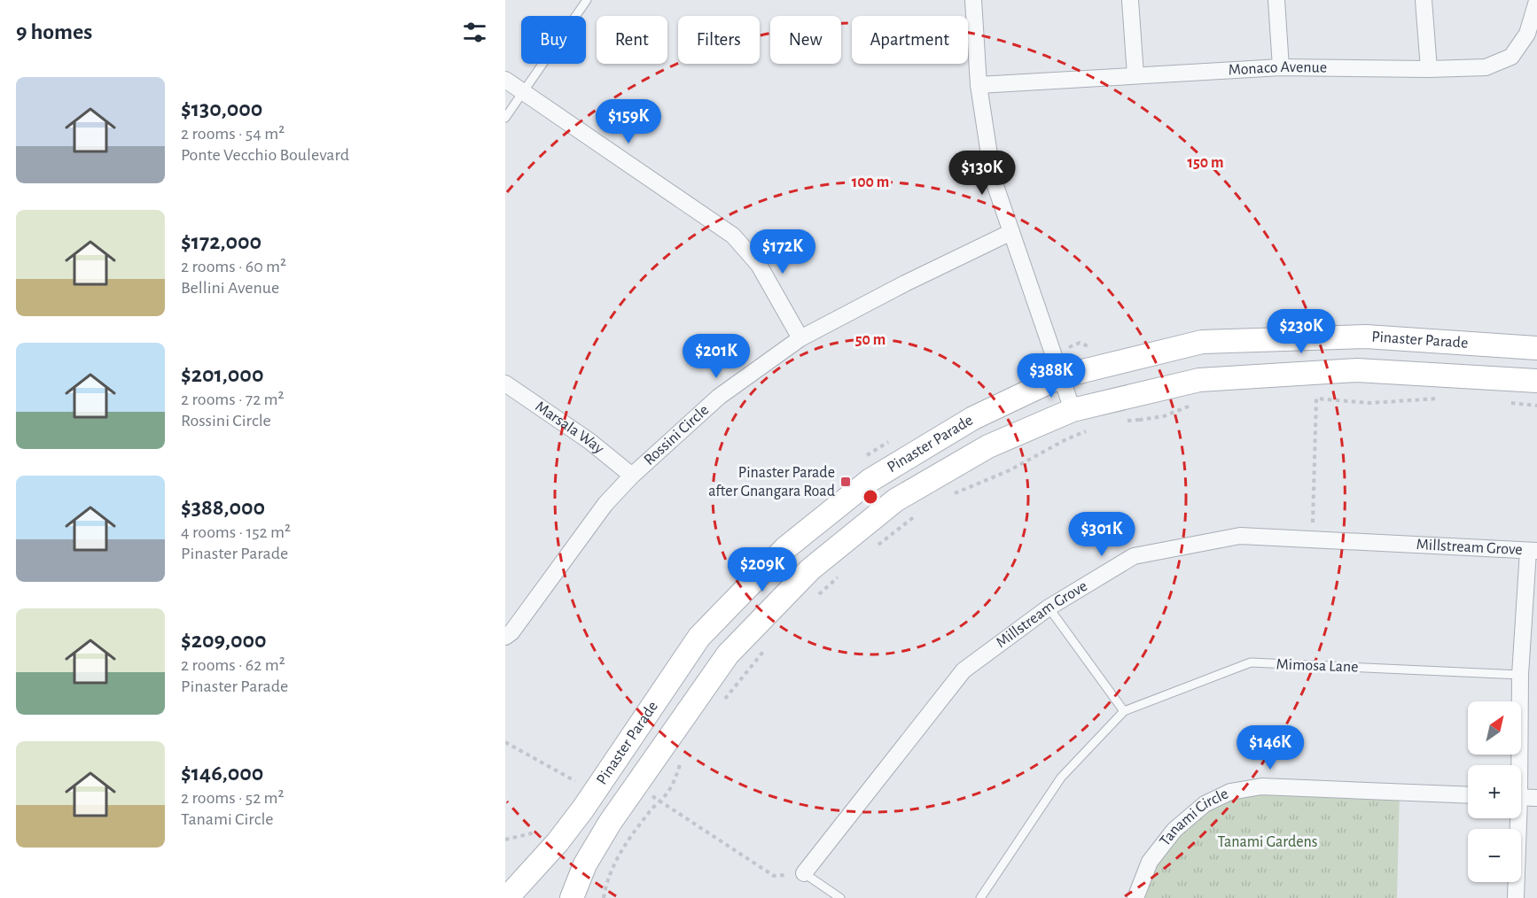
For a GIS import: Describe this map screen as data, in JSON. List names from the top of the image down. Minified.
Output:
{"streets":{"main road":["Pinaster Parade"],"street":["Monaco Avenue","Marsala Way","Rossini Circle","Millstream Grove","Tanami Circle"],"lane":["Mimosa Lane"]},"crossings":[["Marsala Way","Rossini Circle"]],"parks":["Tanami Gardens"],"places":{"transit":["Pinaster Parade after Gnangara Road"]},"north":"top right","page":{"heading":"9 homes","chip":["Buy","Rent","Filters","New","Apartment"],"list":[{"name":"$130,000","note":"2 rooms · 54 m² · Ponte Vecchio Boulevard"},{"name":"$172,000","note":"2 rooms · 60 m² · Bellini Avenue"},{"name":"$201,000","note":"2 rooms · 72 m² · Rossini Circle"},{"name":"$388,000","note":"4 rooms · 152 m² · Pinaster Parade"},{"name":"$209,000","note":"2 rooms · 62 m² · Pinaster Parade"},{"name":"$146,000","note":"2 rooms · 52 m² · Tanami Circle"}],"price":["$159K","$130K","$172K","$230K","$201K","$388K","$301K","$209K","$146K"],"map_buttons":["+","−"]},"rings":["150 m","100 m","50 m"]}
